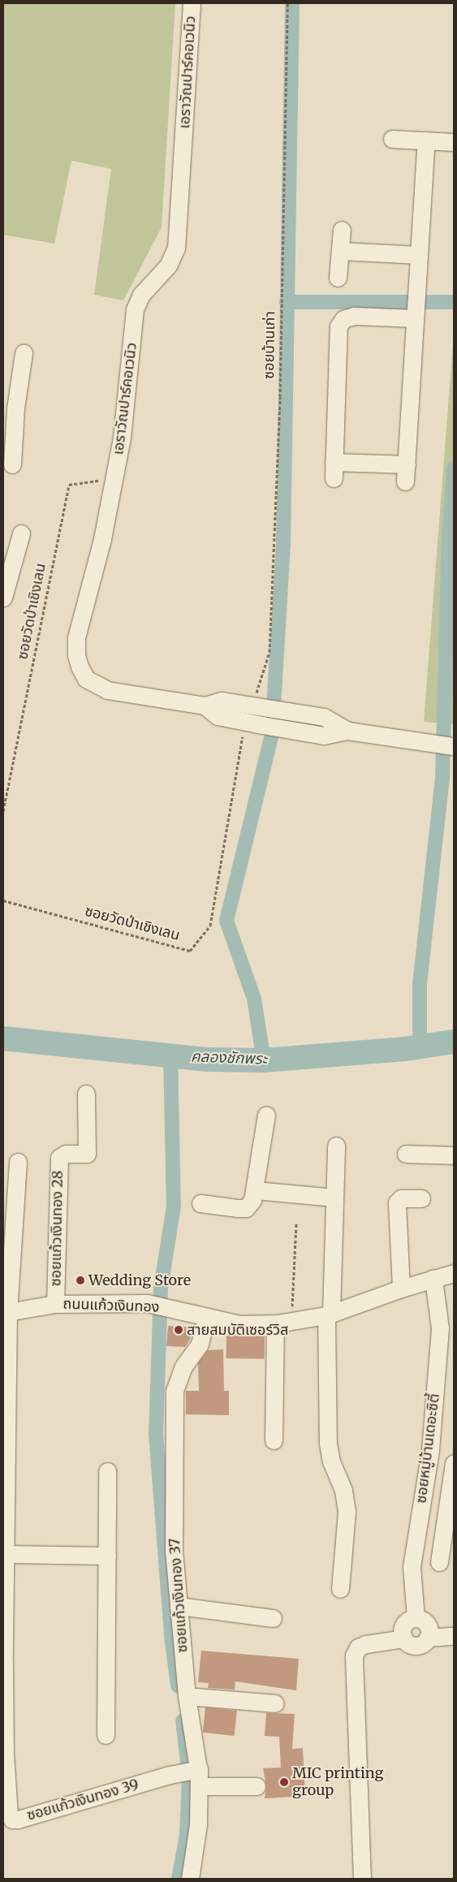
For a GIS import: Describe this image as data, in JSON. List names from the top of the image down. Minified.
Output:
{"streets":{"street":["เอราวัณปาร์คอเวนิว","ซอยแก้วเงินทอง 28","ถนนแก้วเงินทอง","ซอยหมู่บ้านเดอะซิตี้","ซอยแก้วเงินทอง 37","ซอยแก้วเงินทอง 39"],"path":["ซอยบ้านเก่า","ซอยวัดป่าเชิงเลน"]},"crossings":[["เอราวัณปาร์คอเวนิว","ซอยวัดป่าเชิงเลน"],["ซอยแก้วเงินทอง 28","ถนนแก้วเงินทอง"],["ถนนแก้วเงินทอง","ซอยหมู่บ้านเดอะซิตี้"],["ถนนแก้วเงินทอง","ซอยแก้วเงินทอง 37"],["ถนนแก้วเงินทอง","ซอยแก้วเงินทอง 39"],["ซอยแก้วเงินทอง 37","ซอยแก้วเงินทอง 39"]],"water":["คลองชักพระ"],"places":["Wedding Store","สายสมบัติเซอร์วิส","MIC printing group"]}
